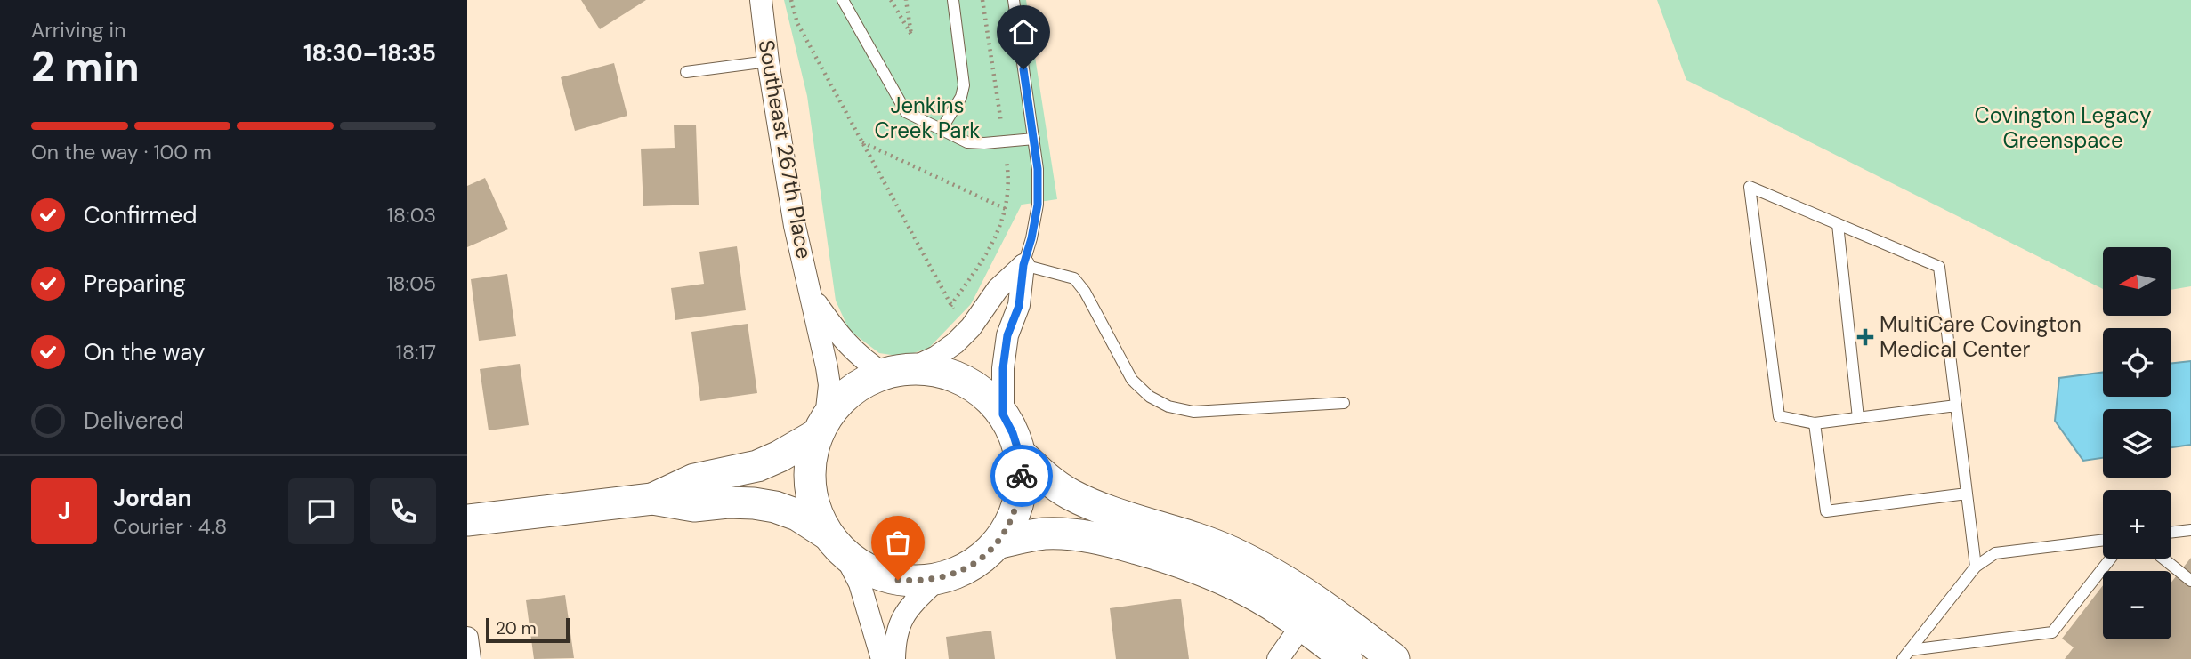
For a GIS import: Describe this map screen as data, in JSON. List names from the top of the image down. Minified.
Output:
{"streets":{"street":["Southeast 267th Place"]},"parks":["Jenkins Creek Park","Covington Legacy Greenspace"],"places":{"health":["MultiCare Covington Medical Center"]},"scale_bar":"20 m","north":"left","page":{"heading":["2 min","Arriving in","18:30–18:35"],"panel":["Jordan","Courier · 4.8"],"bar":"On the way · 100 m","list":[["Confirmed","18:03"],["Preparing","18:05"],["On the way","18:17"],"Delivered"],"map_buttons":["+","−"],"round":"J","scale":"20 m"}}
